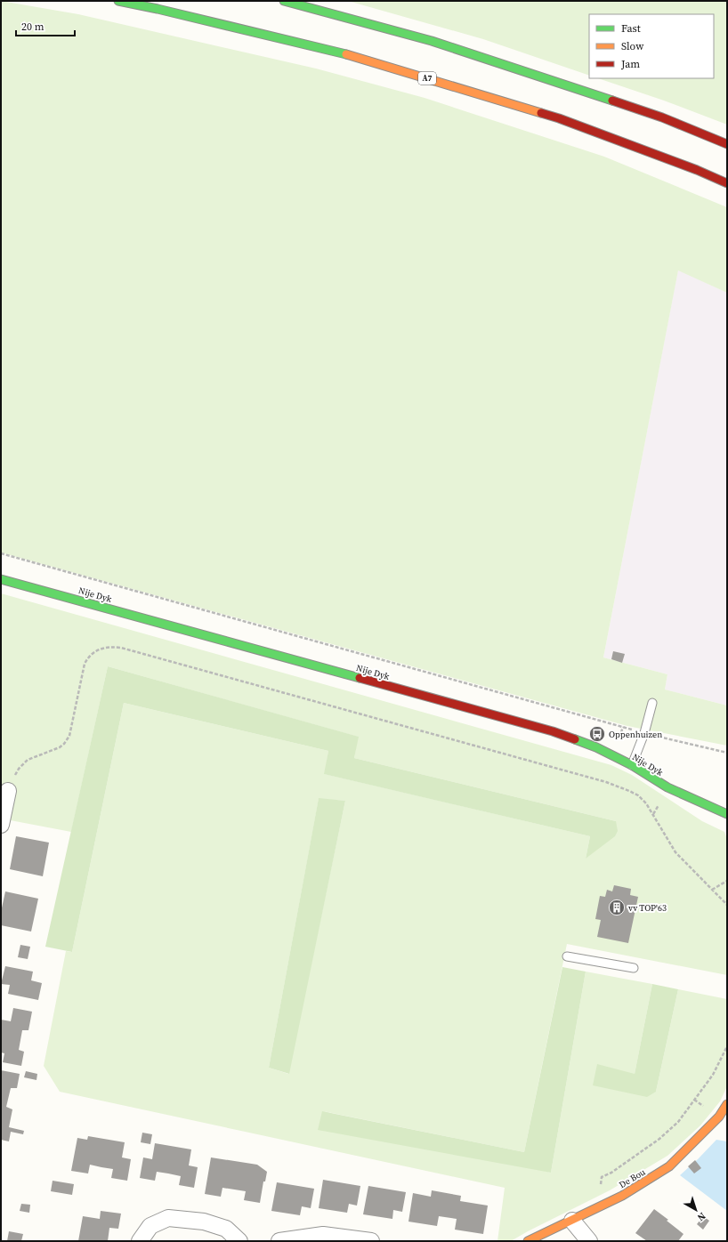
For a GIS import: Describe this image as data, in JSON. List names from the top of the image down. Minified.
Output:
{"streets":{"main road":["A7","Nije Dyk","De Bou"]},"places":{"bus stop":["Oppenhuizen"],"building":["vv TOP'63"]},"legend":["Fast","Slow","Jam"],"scale_bar":"20 m","north":"bottom right"}
